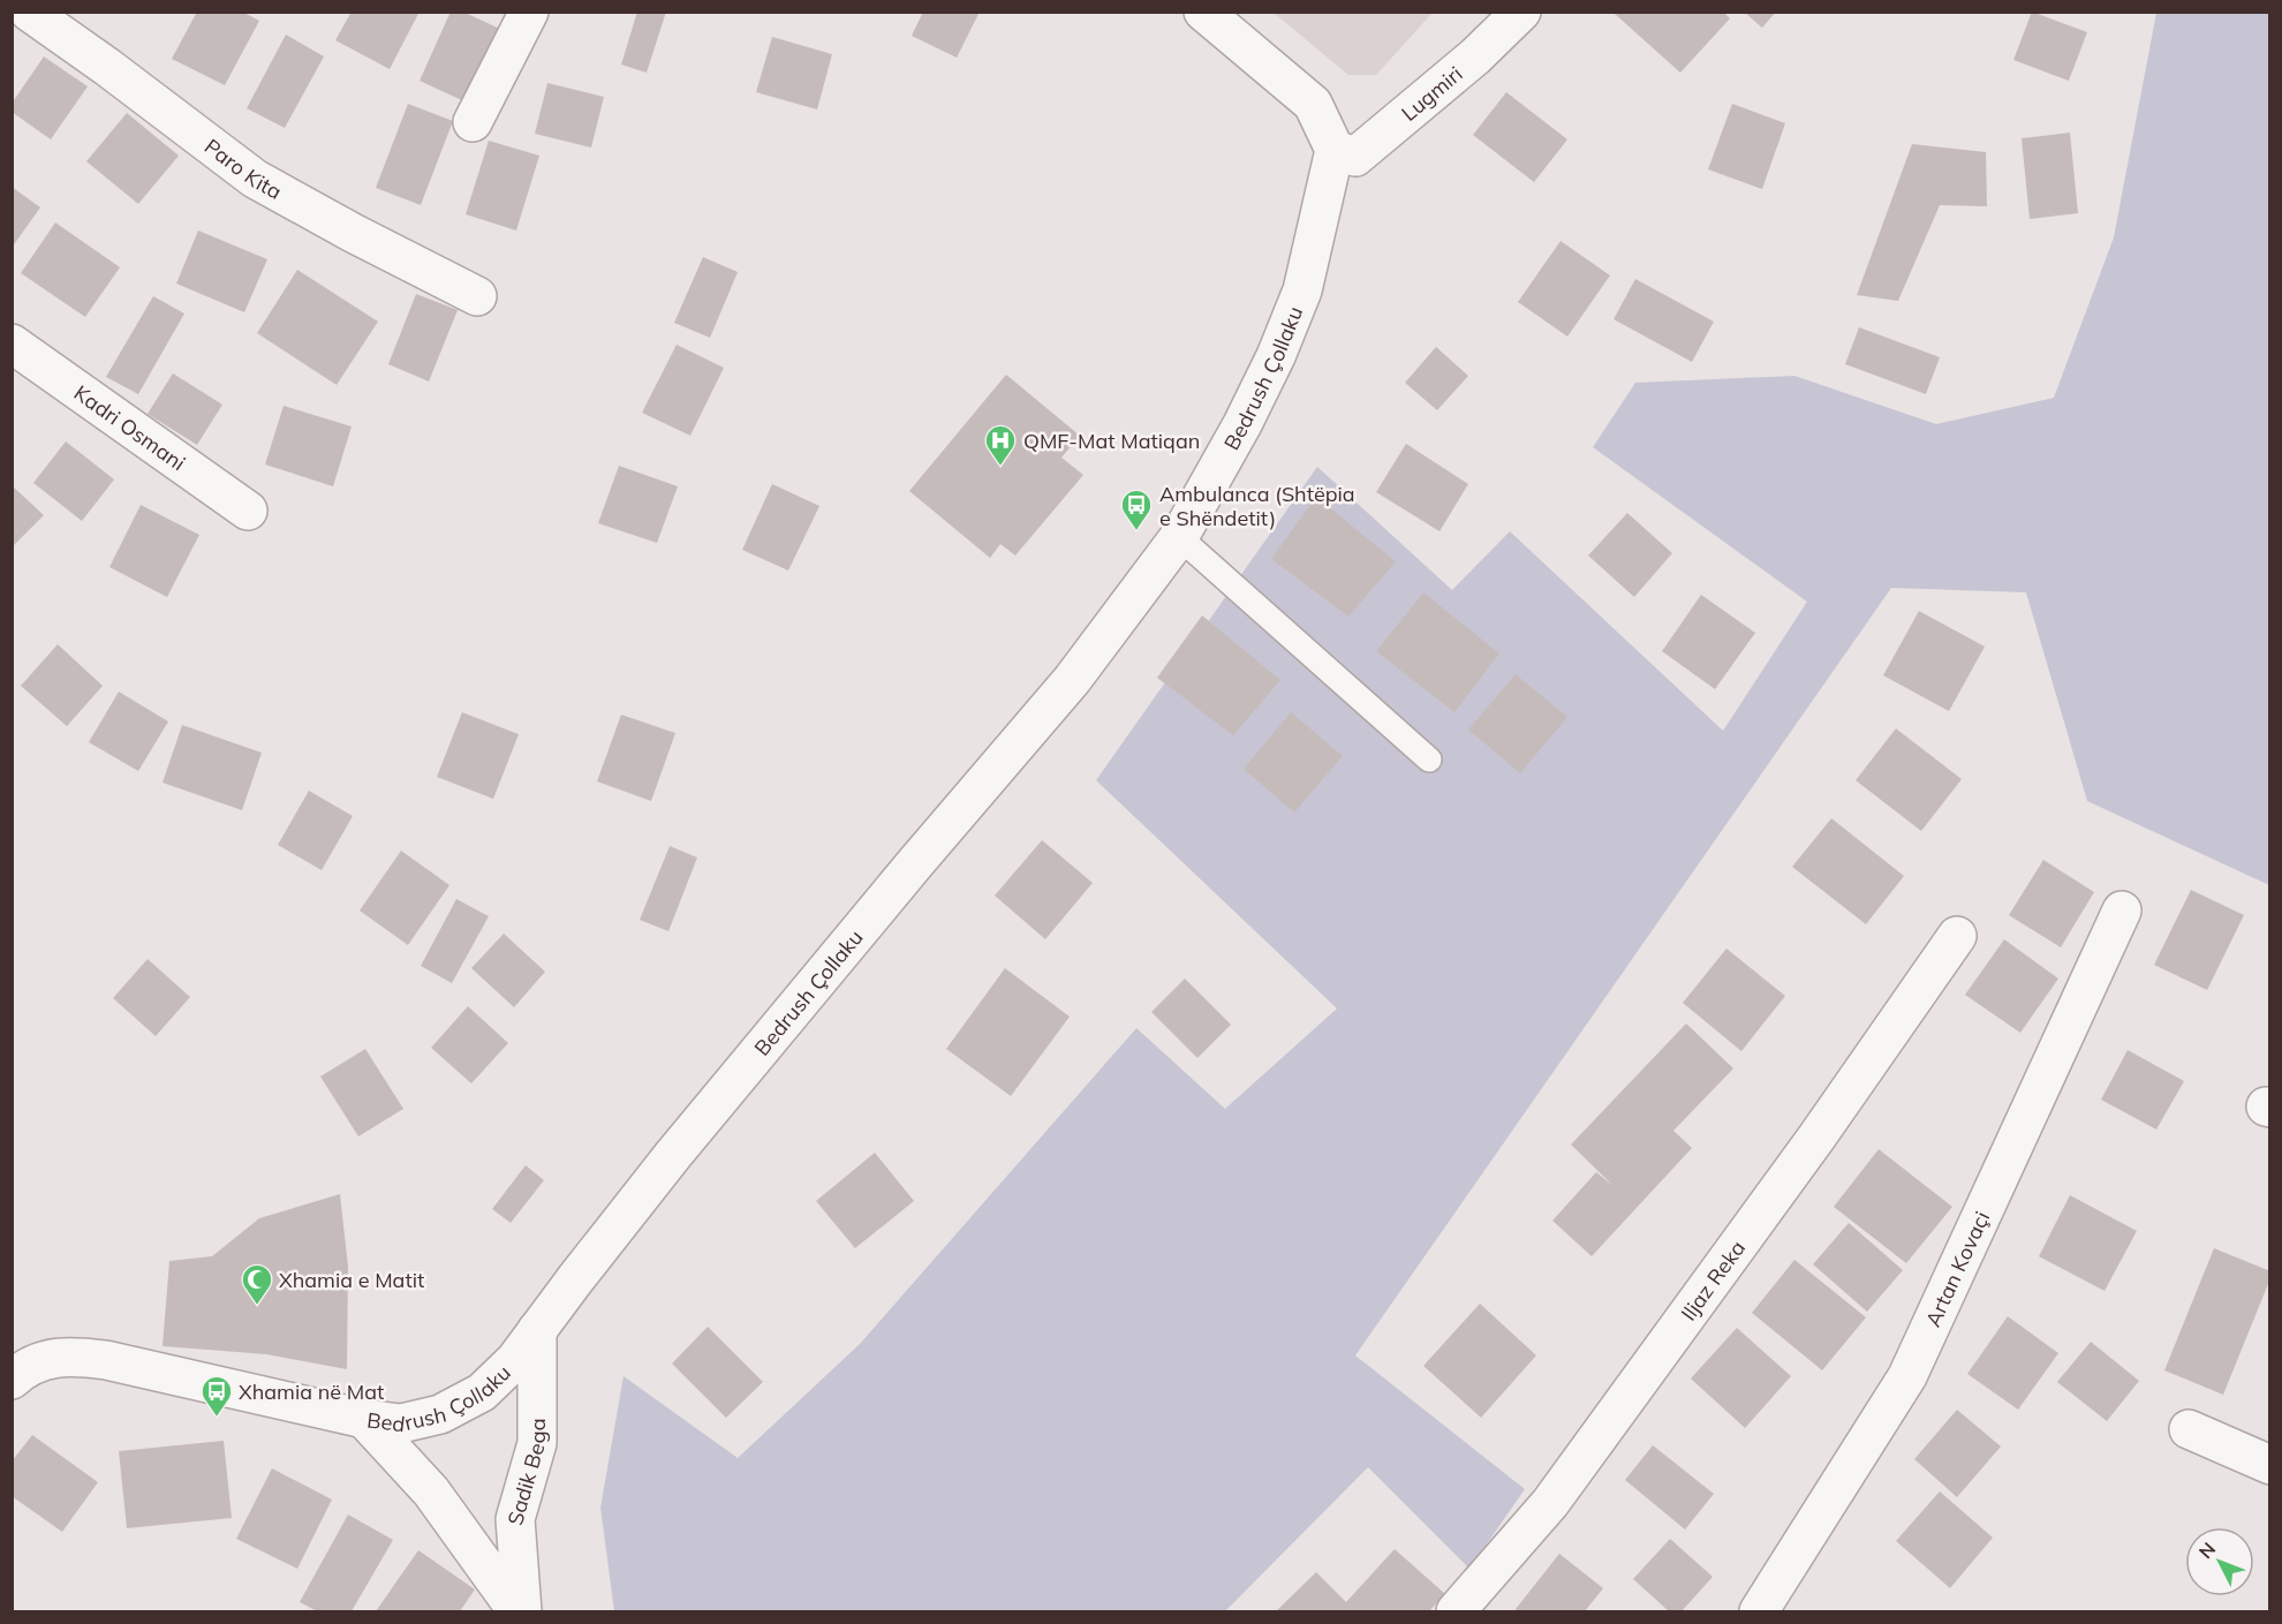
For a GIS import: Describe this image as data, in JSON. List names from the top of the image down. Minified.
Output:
{"streets":{"street":["Lugmiri","Paro Kita","Bedrush Çollaku","Kadri Osmani","Artan Kovaçi","Iljaz Reka","Sadik Bega"]},"crossings":[["Lugmiri","Bedrush Çollaku"],["Bedrush Çollaku","Sadik Bega"]],"places":{"hospital":["QMF-Mat Matiqan"],"bus stop":["Ambulanca (Shtëpia e Shëndetit)","Xhamia në Mat"],"mosque":["Xhamia e Matit"]},"north":"top left"}
